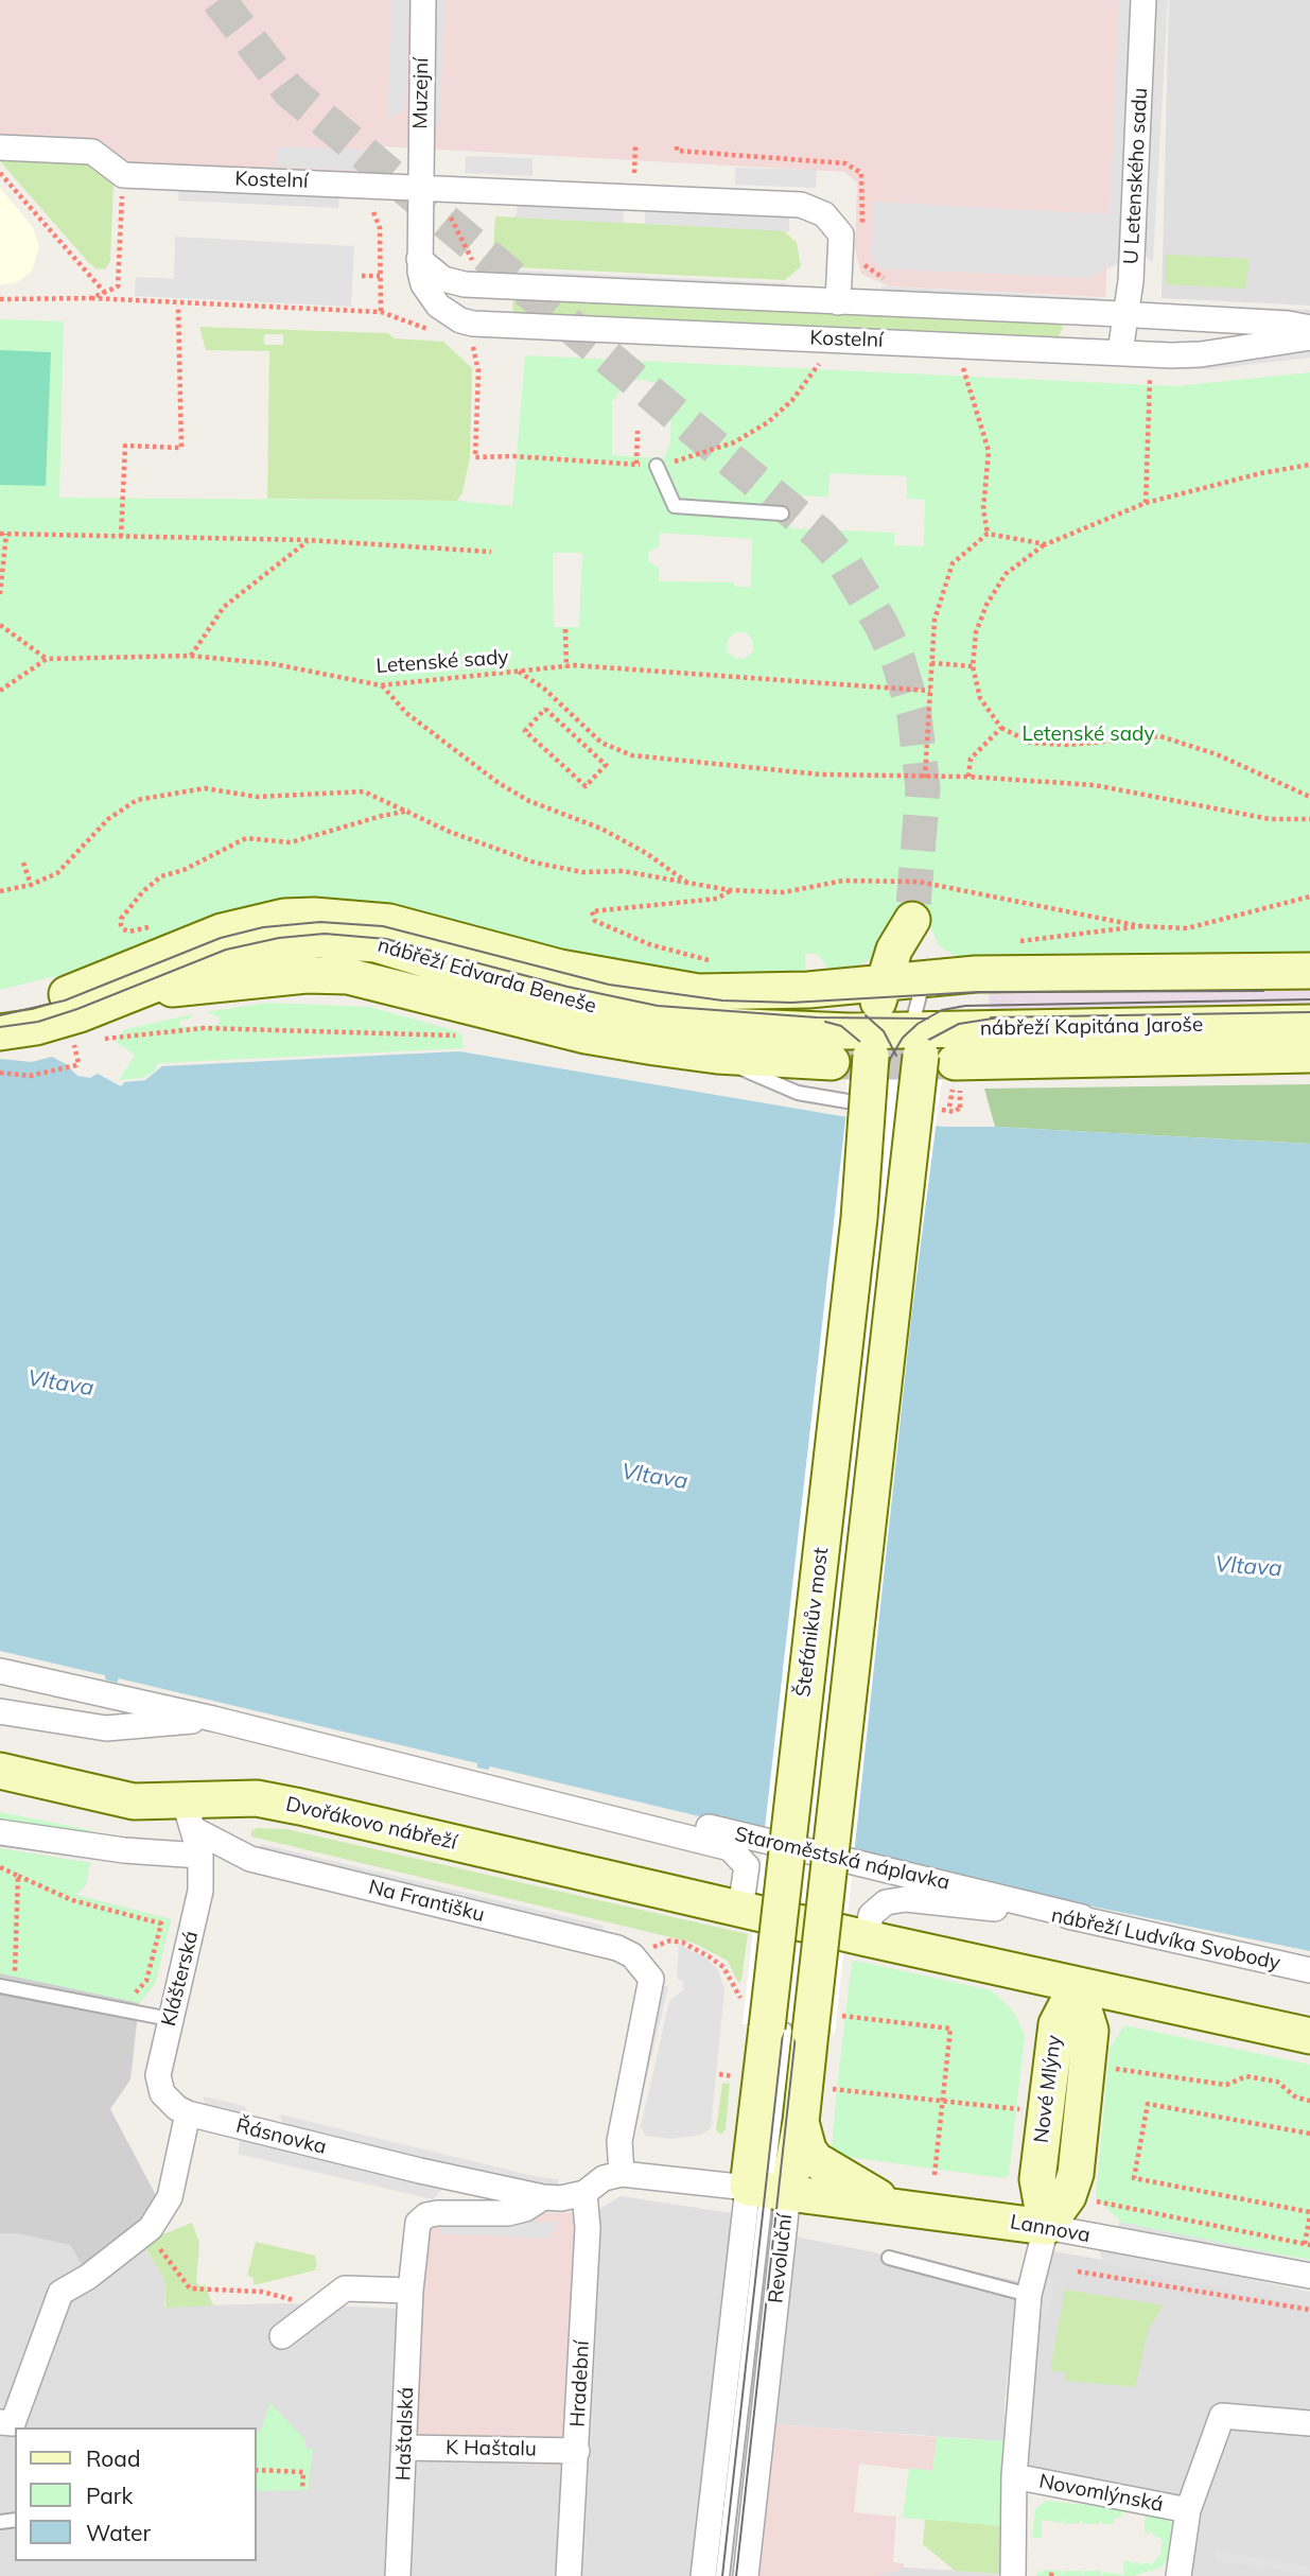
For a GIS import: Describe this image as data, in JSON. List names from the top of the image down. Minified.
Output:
{"streets":{"street":["Muzejní","U Letenského sadu","Kostelní","nábřeží Edvarda Beneše","nábřeží Kapitána Jaroše","Štefánikův most","Dvořákovo nábřeží","Staroměstská náplavka","Na Františku","nábřeží Ludvíka Svobody","Klášterská","Nové Mlýny","Řásnovka","Lannova","Revoluční","Hradební","Haštalská","K Haštalu","Novomlýnská"],"path":["Letenské sady"]},"crossings":[["Muzejní","Kostelní"],["U Letenského sadu","Kostelní"],["nábřeží Edvarda Beneše","nábřeží Kapitána Jaroše"],["nábřeží Edvarda Beneše","Štefánikův most"],["nábřeží Kapitána Jaroše","Štefánikův most"],["Štefánikův most","Lannova"],["Štefánikův most","Revoluční"],["Dvořákovo nábřeží","Staroměstská náplavka"],["Dvořákovo nábřeží","Na Františku"],["Dvořákovo nábřeží","Klášterská"],["Staroměstská náplavka","nábřeží Ludvíka Svobody"],["Na Františku","Klášterská"],["Klášterská","Řásnovka"],["Nové Mlýny","Lannova"],["Nové Mlýny","Novomlýnská"],["Řásnovka","Hradební"],["Řásnovka","Haštalská"],["Lannova","Revoluční"],["Hradební","K Haštalu"],["Haštalská","K Haštalu"]],"water":["Vltava"],"parks":["Letenské sady"],"legend":["Road","Park","Water"]}
